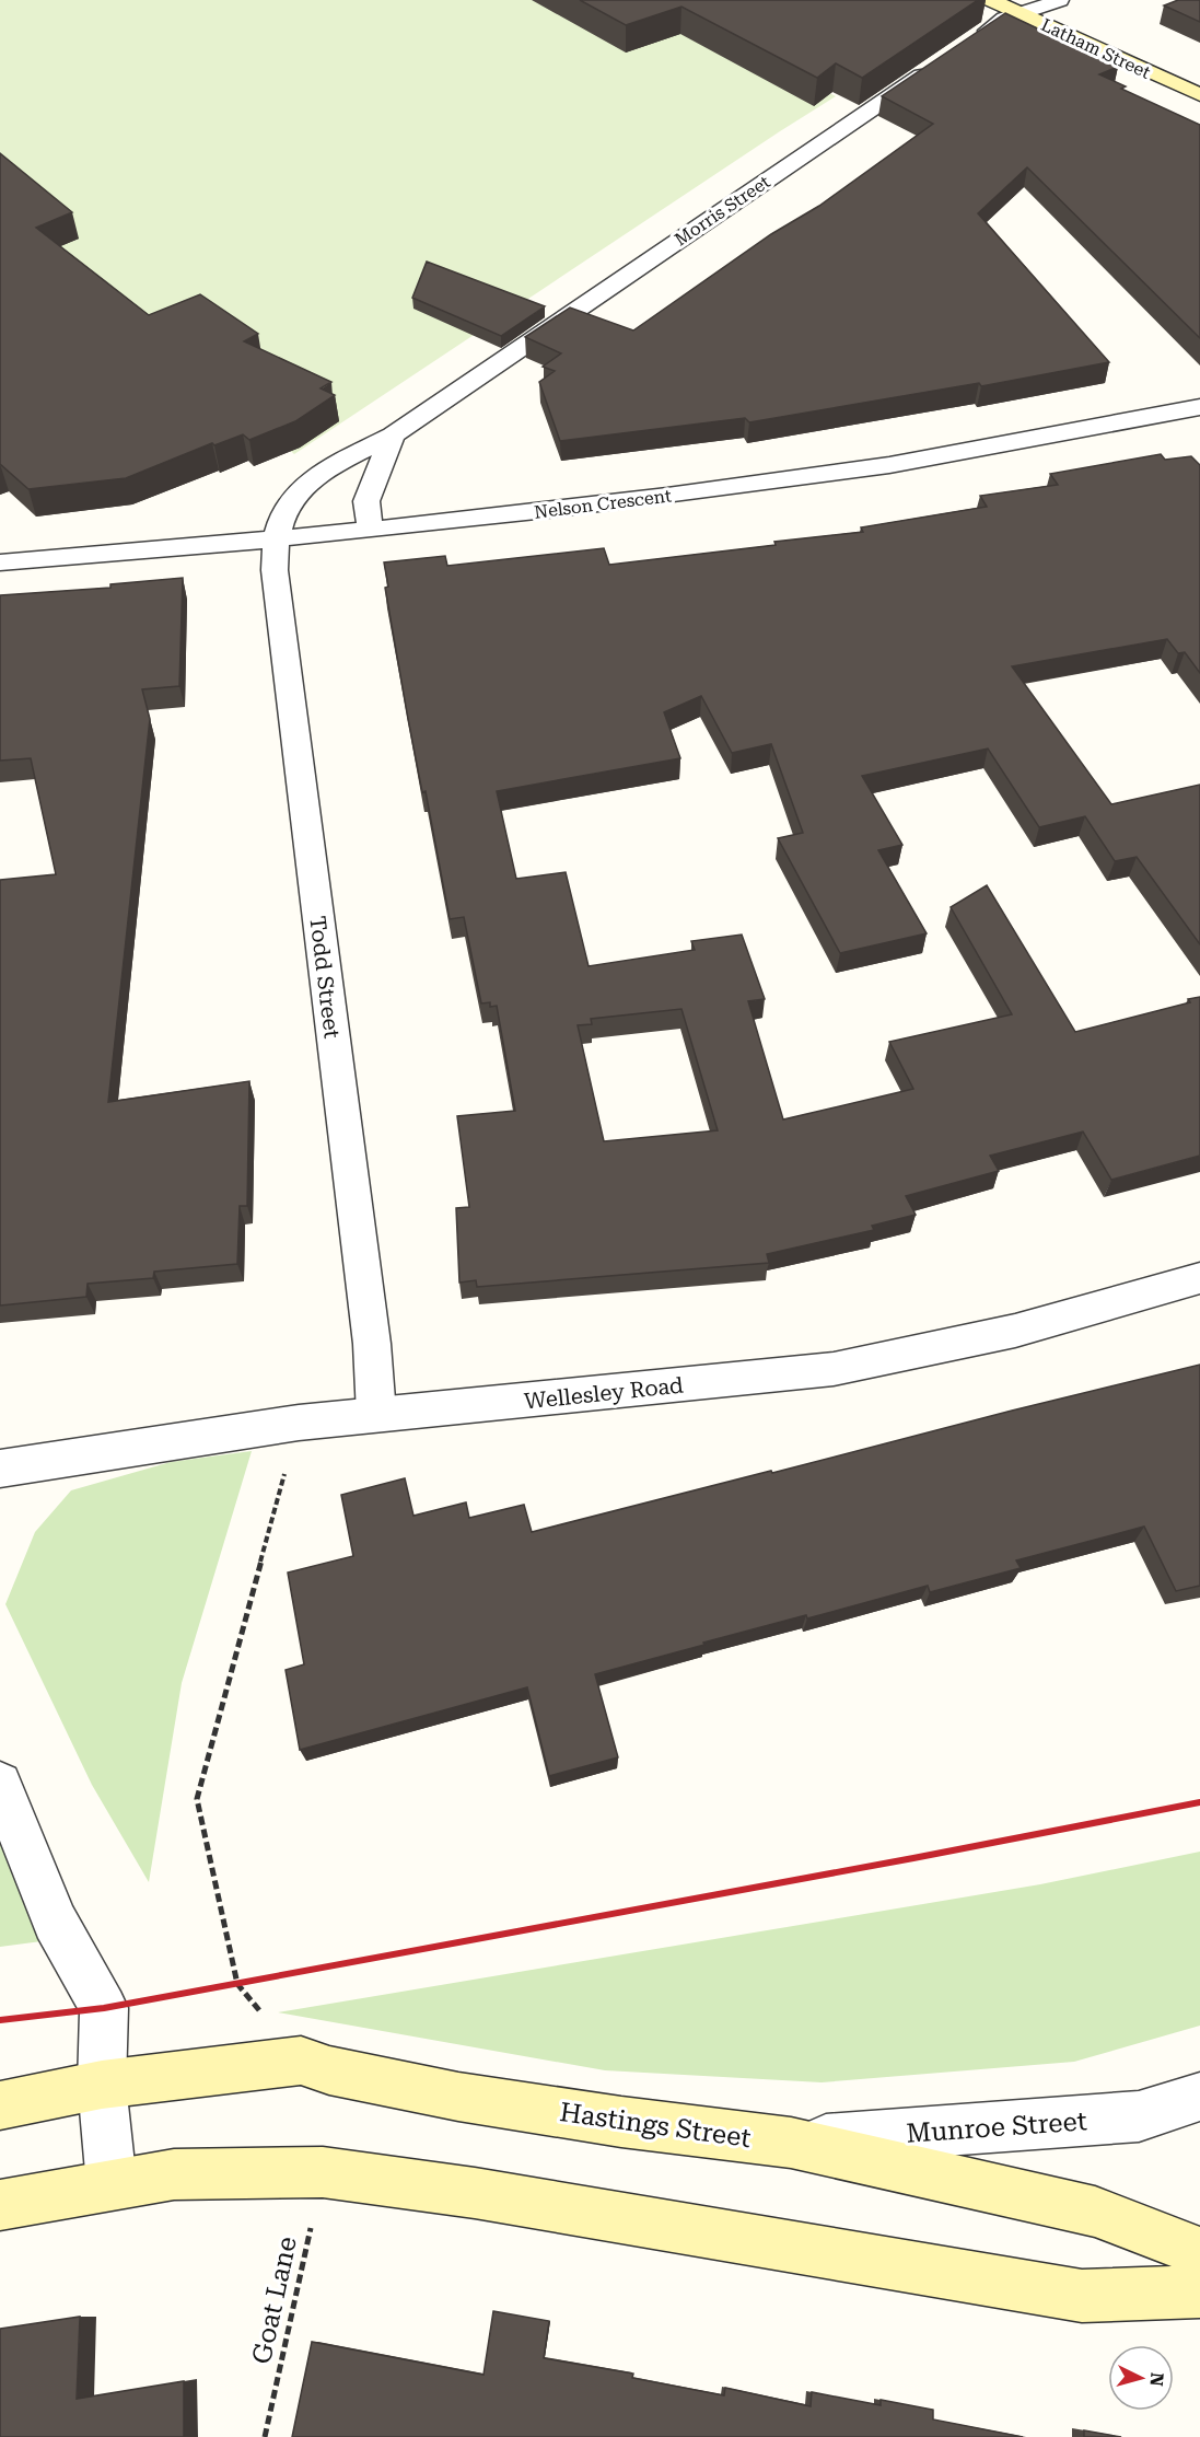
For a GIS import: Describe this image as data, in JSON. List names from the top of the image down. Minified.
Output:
{"streets":{"main road":["Latham Street","Hastings Street"],"street":["Morris Street","Nelson Crescent","Todd Street","Wellesley Road","Munroe Street"],"path":["Goat Lane"]},"crossings":[["Morris Street","Nelson Crescent"],["Morris Street","Todd Street"],["Nelson Crescent","Todd Street"],["Todd Street","Wellesley Road"],["Hastings Street","Munroe Street"]],"north":"right"}
